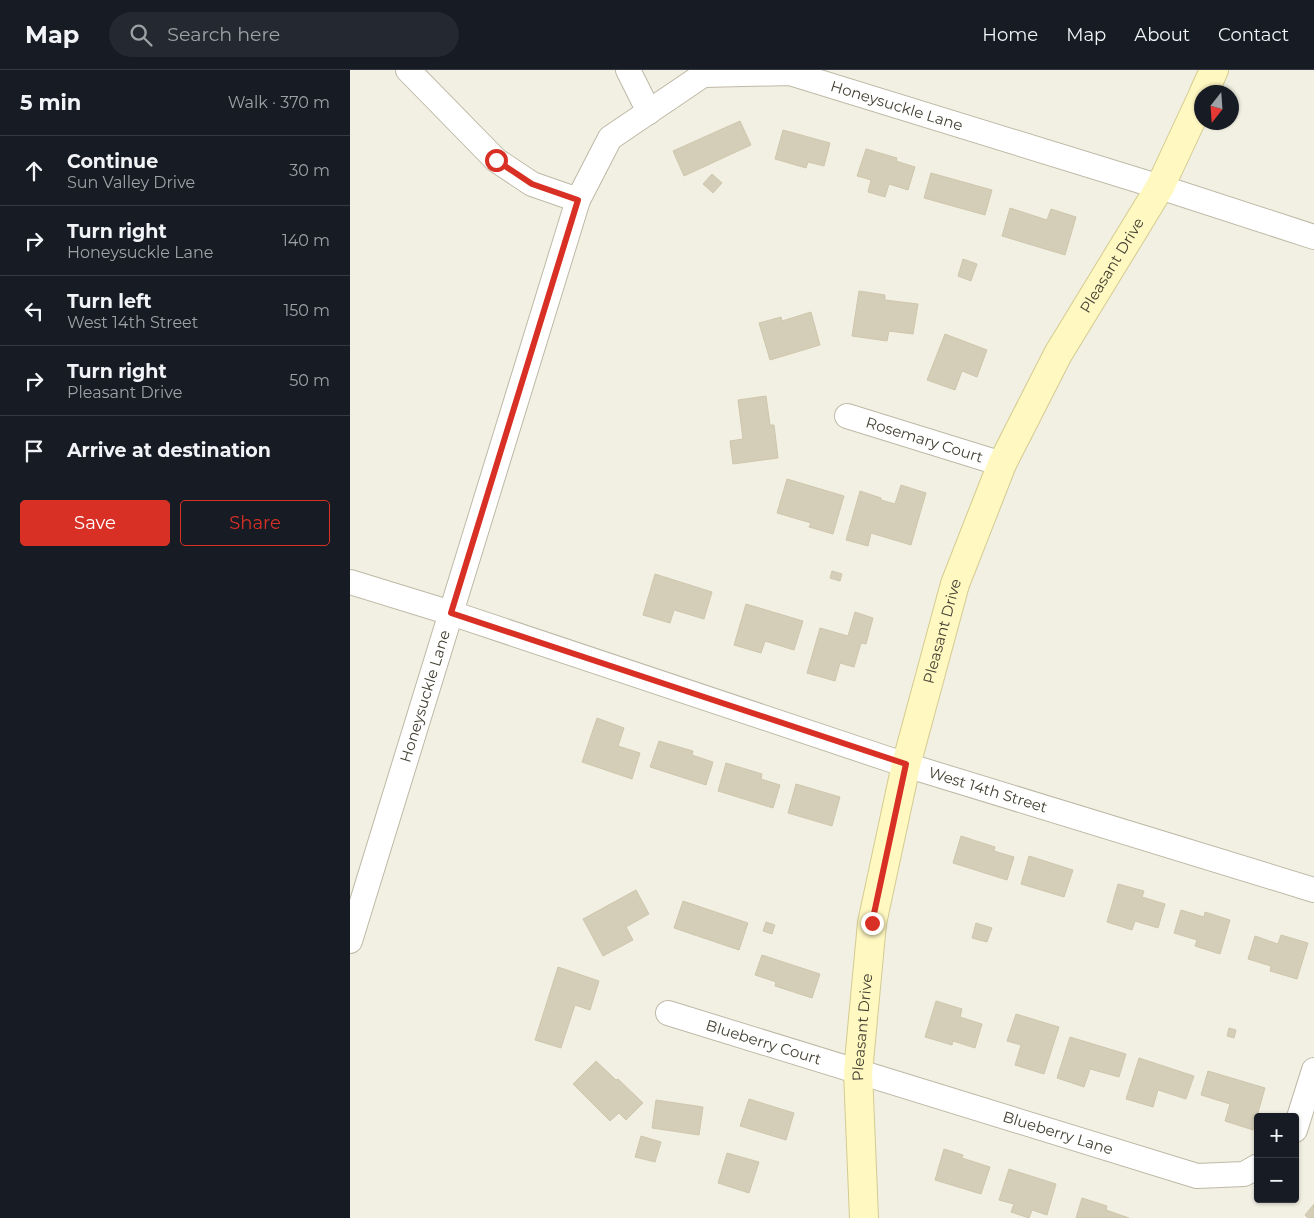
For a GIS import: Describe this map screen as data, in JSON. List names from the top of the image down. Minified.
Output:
{"streets":{"street":["Honeysuckle Lane","Pleasant Drive","Rosemary Court","West 14th Street","Blueberry Court","Blueberry Lane"]},"crossings":[["Honeysuckle Lane","Pleasant Drive"],["Honeysuckle Lane","West 14th Street"],["Pleasant Drive","Rosemary Court"],["Pleasant Drive","West 14th Street"],["Pleasant Drive","Blueberry Court"],["Pleasant Drive","Blueberry Lane"],["Blueberry Court","Blueberry Lane"]],"north":"bottom","page":{"header":"Map","search":"Search here","nav":["Home","Map","About","Contact"],"heading":["5 min","Walk · 370 m"],"list":[["Continue","Sun Valley Drive","30 m"],["Turn right","Honeysuckle Lane","140 m"],["Turn left","West 14th Street","150 m"],["Turn right","Pleasant Drive","50 m"],"Arrive at destination"],"buttons":["Save","Share"],"map_buttons":["+","−"]}}
